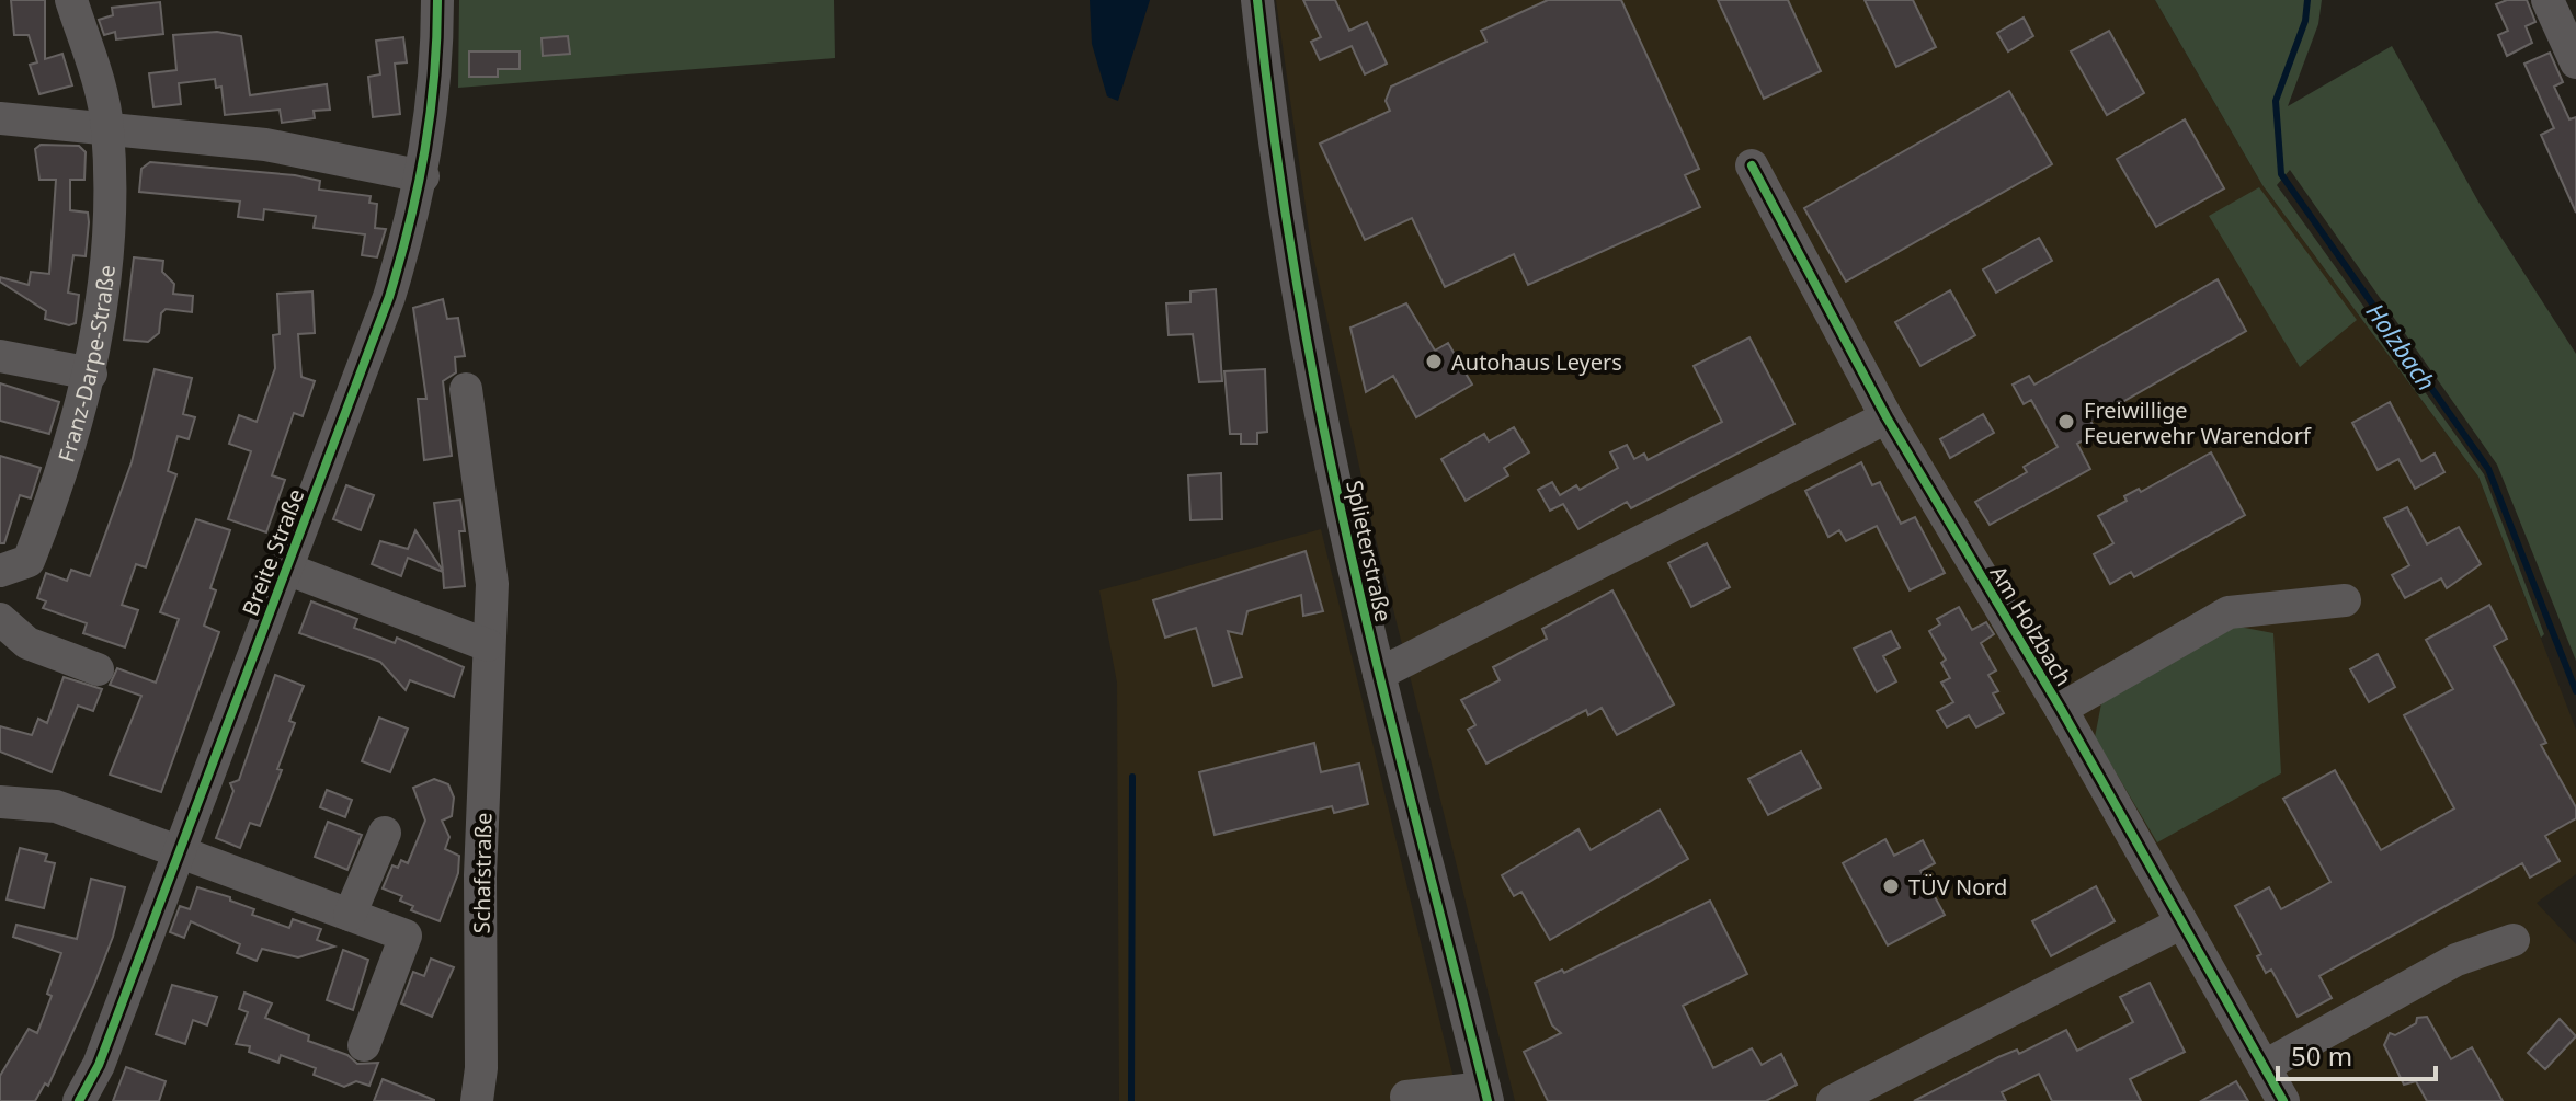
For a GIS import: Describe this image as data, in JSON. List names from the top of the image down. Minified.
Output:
{"streets":{"street":["Franz-Darpe-Straße","Splieterstraße","Breite Straße","Am Holzbach","Schafstraße"]},"water":["Holzbach"],"places":["Autohaus Leyers","Freiwillige Feuerwehr Warendorf","TÜV Nord"],"scale_bar":"50 m"}
